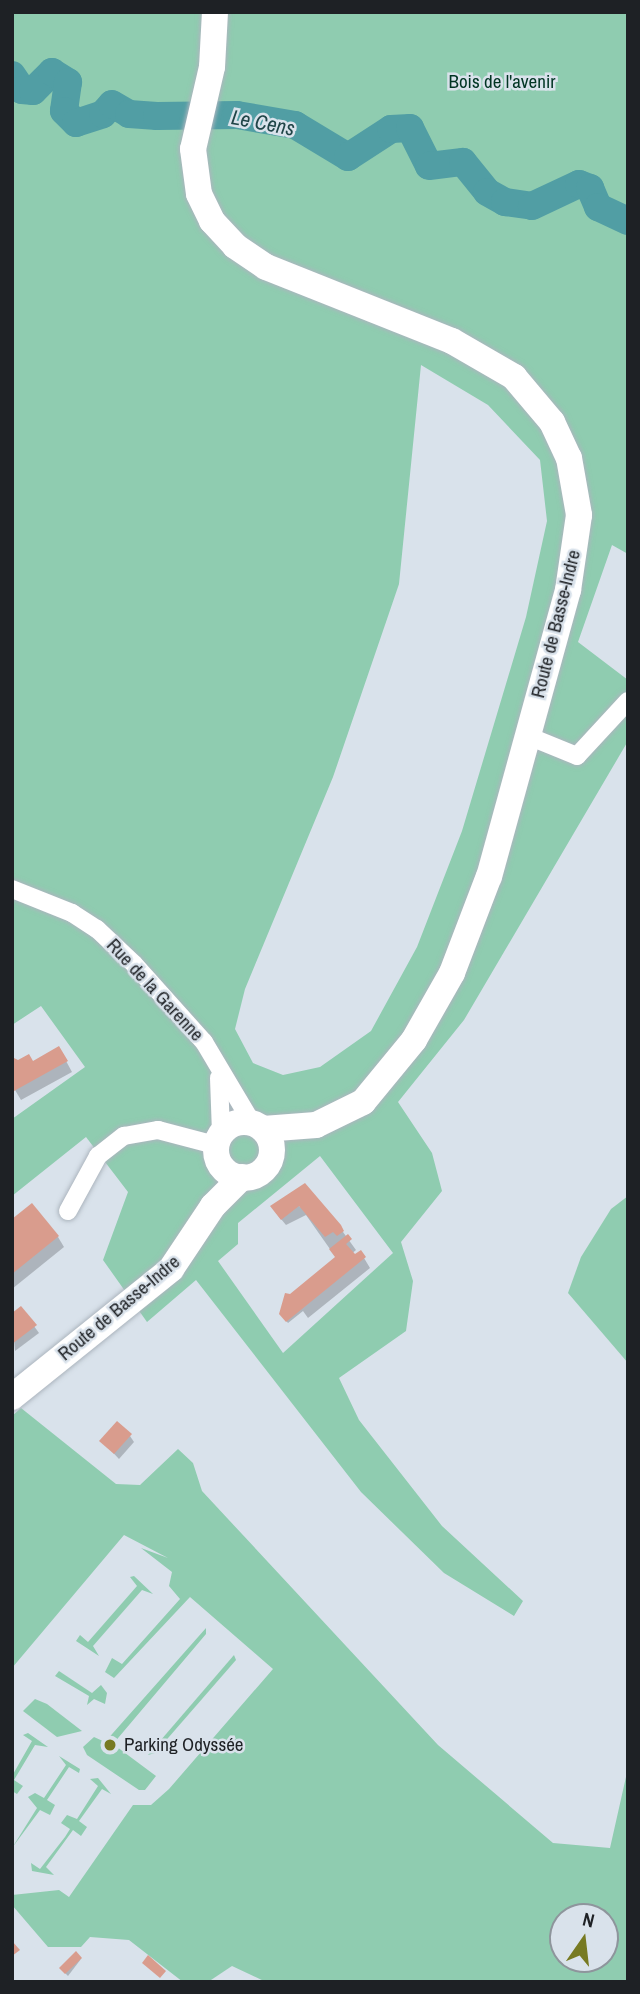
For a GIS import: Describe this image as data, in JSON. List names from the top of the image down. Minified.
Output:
{"streets":{"main road":["Route de Basse-Indre"],"street":["Rue de la Garenne"]},"crossings":[["Route de Basse-Indre","Rue de la Garenne"]],"water":["Le Cens"],"parks":["Bois de l'avenir"],"places":["Parking Odyssée"],"north":"top"}
